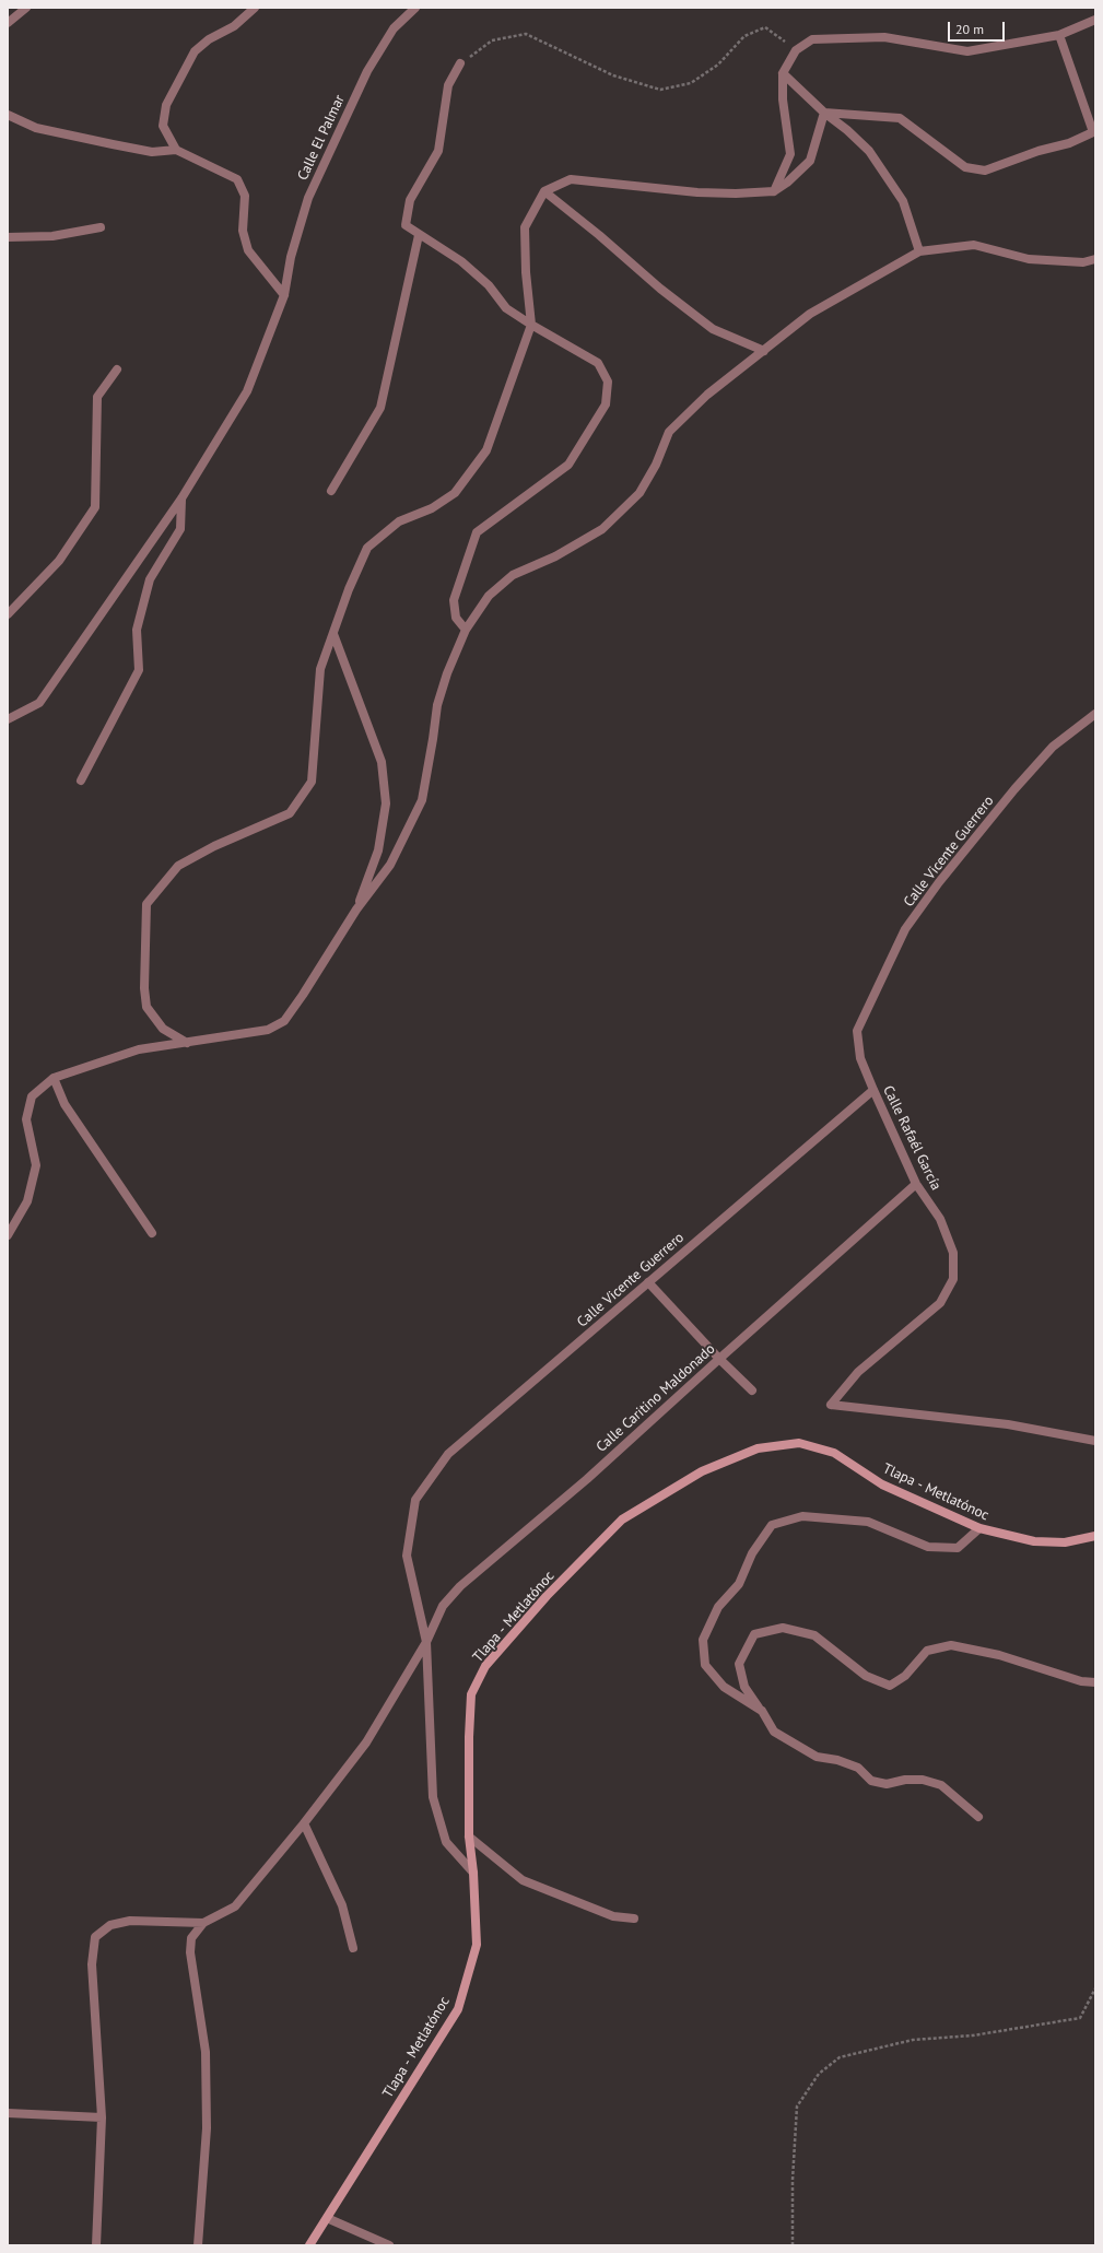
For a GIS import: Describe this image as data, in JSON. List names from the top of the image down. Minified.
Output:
{"streets":{"main road":["Tlapa - Metlatónoc"],"street":["Calle El Palmar","Calle Vicente Guerrero","Calle Rafaél García","Calle Caritino Maldonado"]},"crossings":[["Calle Vicente Guerrero","Calle Rafaél García"],["Calle Vicente Guerrero","Calle Caritino Maldonado"],["Calle Rafaél García","Calle Caritino Maldonado"]],"scale_bar":"20 m"}
